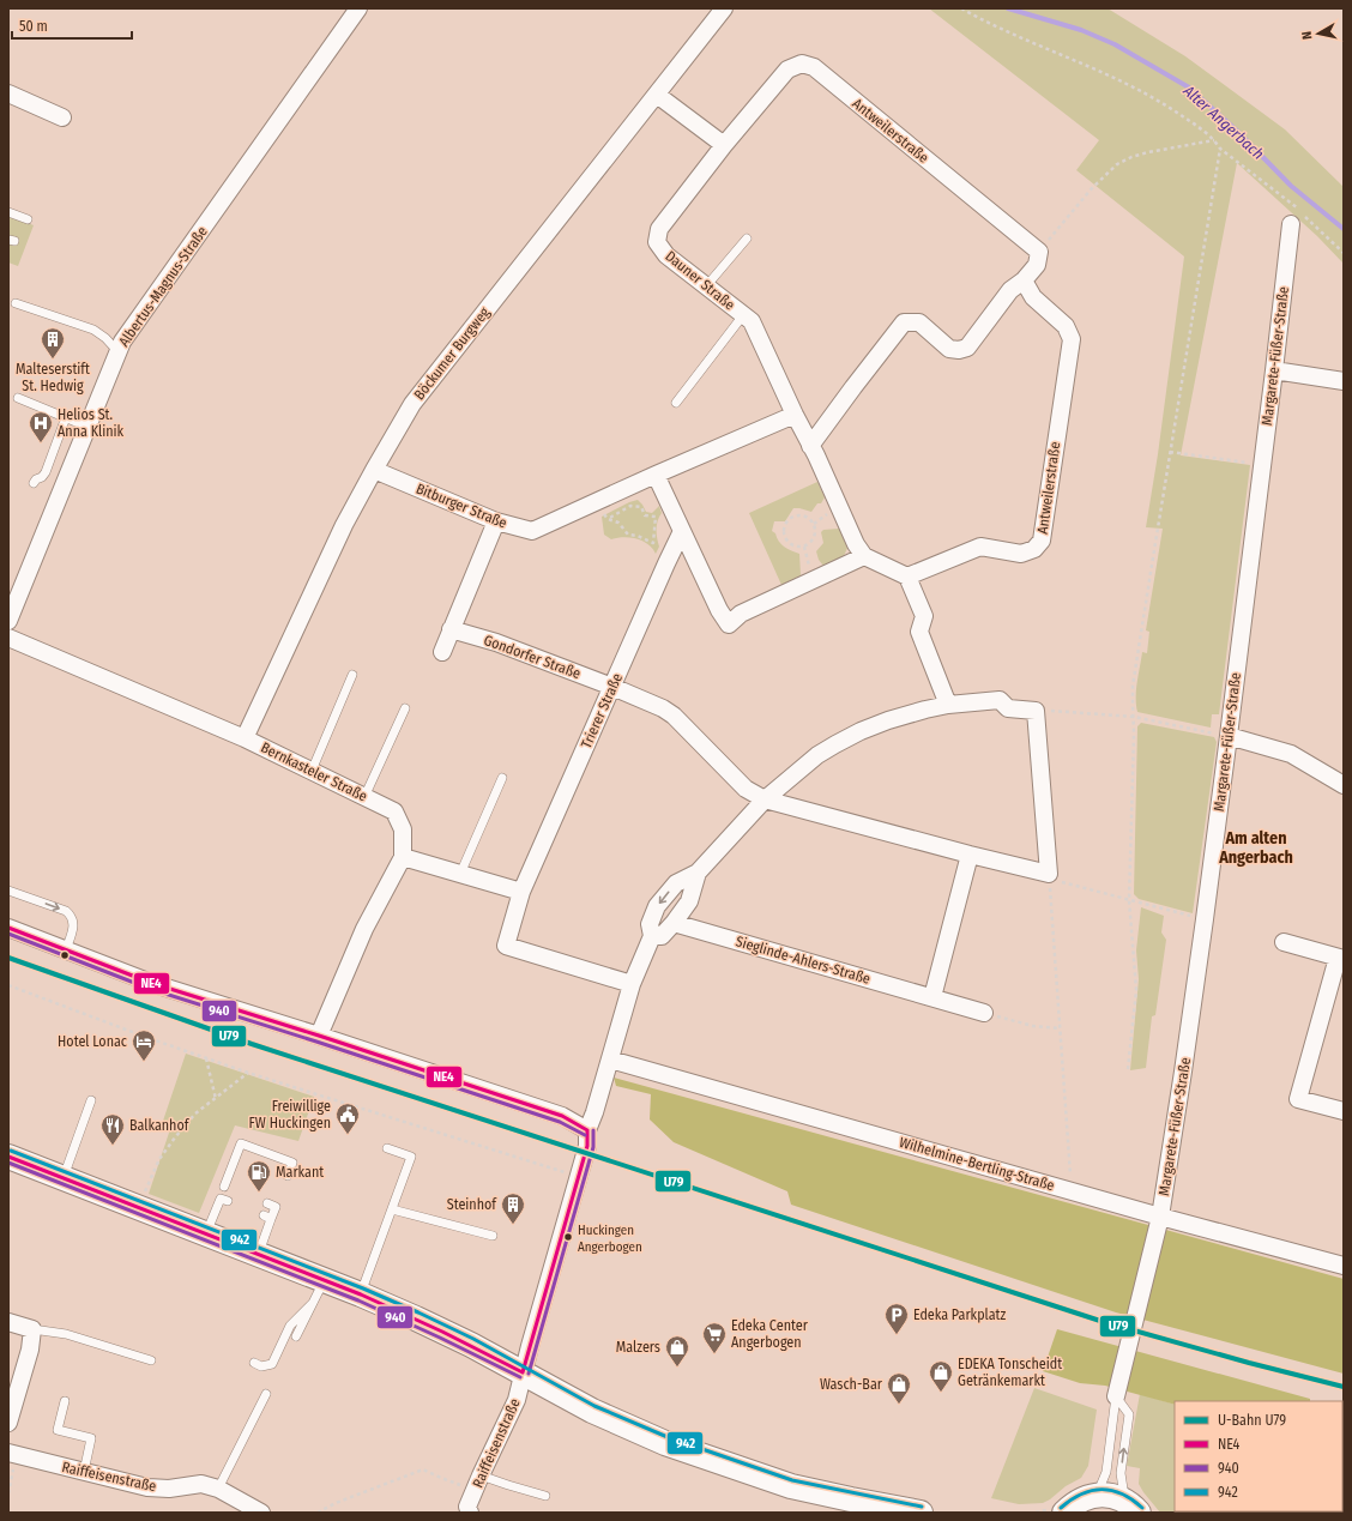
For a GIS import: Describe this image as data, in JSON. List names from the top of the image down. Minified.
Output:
{"streets":{"street":["Antweilerstraße","Dauner Straße","Albertus-Magnus-Straße","Böckumer Burgweg","Margarete-Füßer-Straße","Bitburger Straße","Gondorfer Straße","Trierer Straße","Bernkasteler Straße","Sieglinde-Ahlers-Straße","Wilhelmine-Bertling-Straße","Raiffeisenstraße"]},"crossings":[["Antweilerstraße","Dauner Straße"],["Dauner Straße","Bitburger Straße"],["Böckumer Burgweg","Bitburger Straße"],["Böckumer Burgweg","Bernkasteler Straße"],["Margarete-Füßer-Straße","Wilhelmine-Bertling-Straße"],["Gondorfer Straße","Trierer Straße"],["Trierer Straße","Raiffeisenstraße"],["Wilhelmine-Bertling-Straße","Raiffeisenstraße"]],"districts":["Am alten Angerbach"],"water":["Alter Angerbach"],"places":{"building":["Malteserstift St. Hedwig","Steinhof"],"hospital":["Helios St. Anna Klinik"],"hotel":["Hotel Lonac"],"public building":["Freiwillige FW Huckingen"],"restaurant":["Balkanhof"],"fuel station":["Markant"],"other":["Huckingen Angerbogen"],"parking":["Edeka Parkplatz"],"supermarket":["Edeka Center Angerbogen"],"shop":["Malzers","EDEKA Tonscheidt Getränkemarkt","Wasch-Bar"]},"lines":["transit line NE4","transit line 940","metro line U79","transit line 942"],"legend":["U-Bahn U79","NE4","940","942"],"scale_bar":"50 m","north":"left"}
